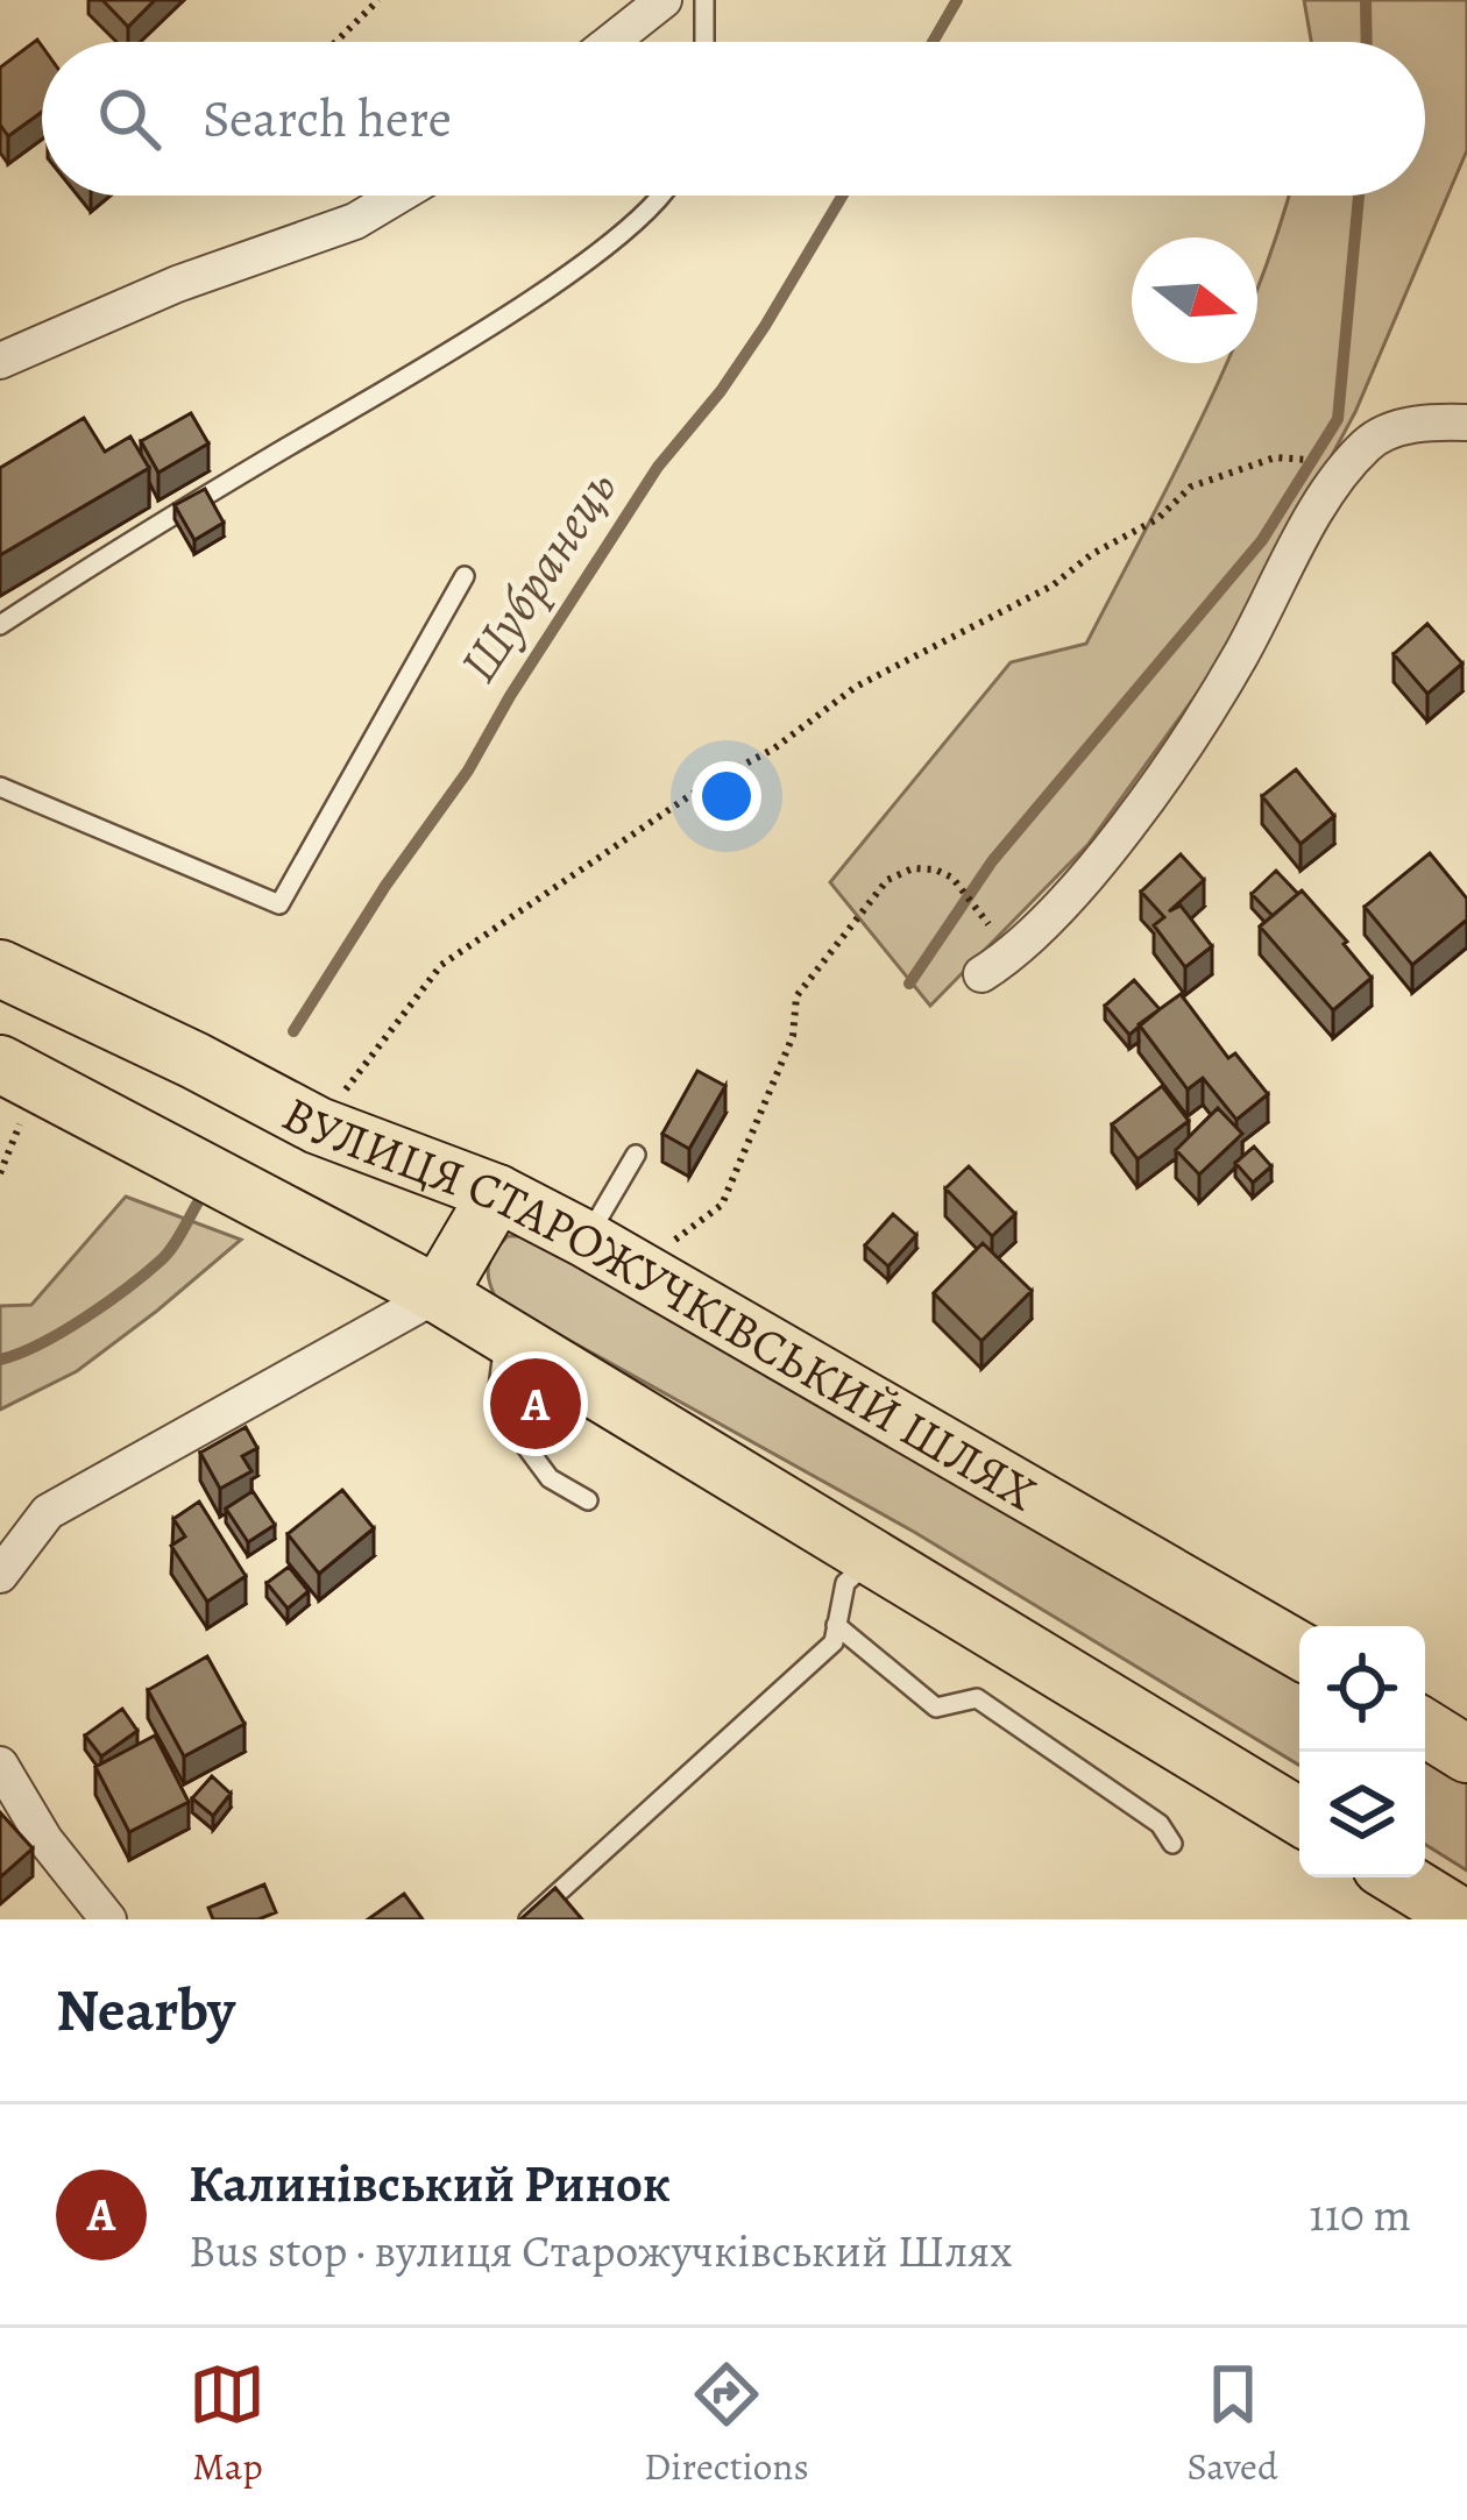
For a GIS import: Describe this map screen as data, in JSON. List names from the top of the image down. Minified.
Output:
{"streets":{"main road":["ВУЛИЦЯ СТАРОЖУЧКІВСЬКИЙ ШЛЯХ"]},"water":["Шубранець"],"north":"right","page":{"search":"Search here","pins":"A","heading":"Nearby","list":[{"mark":"A","name":"Калинівський Ринок","note":"Bus stop · вулиця Старожучківський Шлях","value":"110 m"}],"nav":["Map","Directions","Saved"]}}
